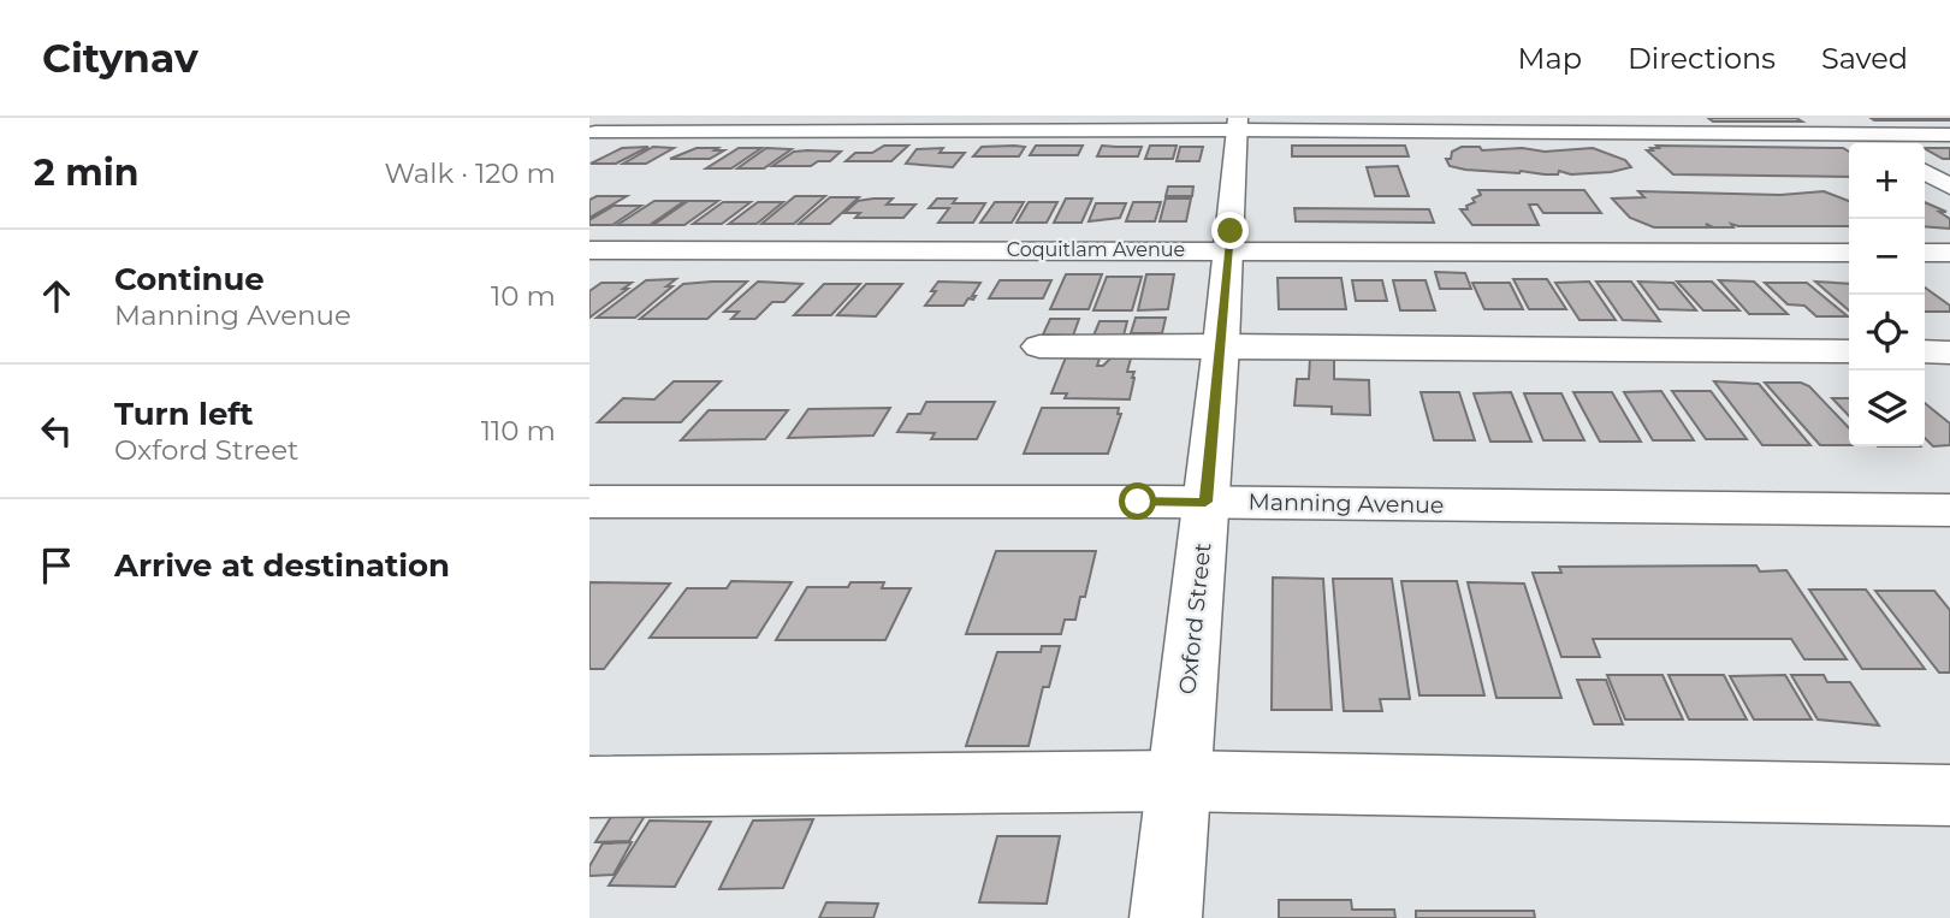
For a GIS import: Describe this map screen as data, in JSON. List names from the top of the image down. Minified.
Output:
{"streets":{"street":["Coquitlam Avenue","Manning Avenue","Oxford Street"]},"crossings":[["Coquitlam Avenue","Oxford Street"],["Manning Avenue","Oxford Street"]],"page":{"header":"Citynav","nav":["Map","Directions","Saved"],"heading":["2 min","Walk · 120 m"],"map_buttons":["+","−"],"list":[["Continue","Manning Avenue","10 m"],["Turn left","Oxford Street","110 m"],"Arrive at destination"]}}
